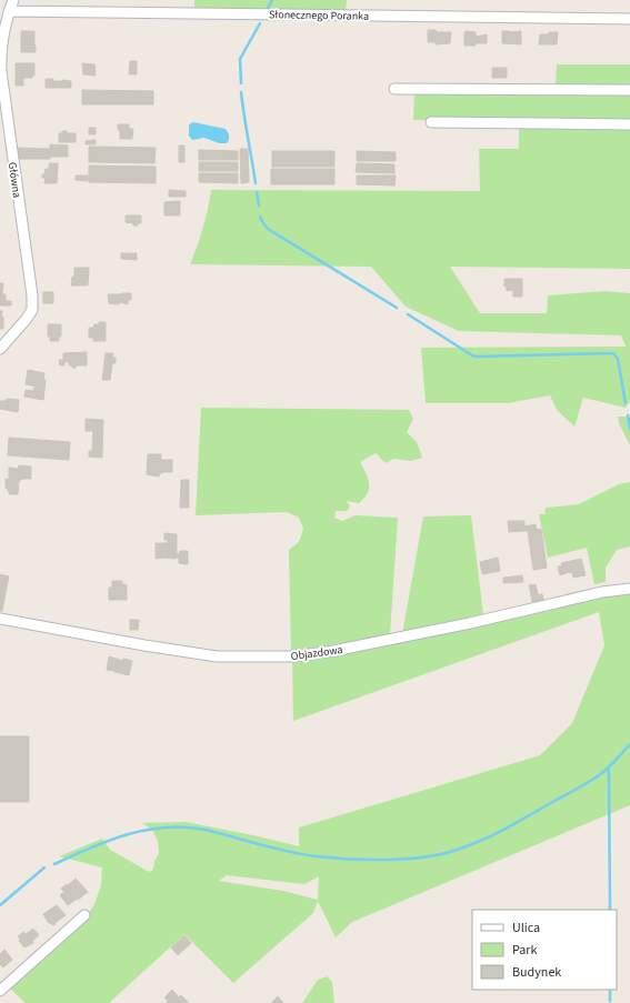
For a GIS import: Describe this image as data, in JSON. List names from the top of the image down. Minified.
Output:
{"streets":{"street":["Słonecznego Poranka","Główna","Objazdowa"]},"crossings":[["Słonecznego Poranka","Główna"]],"legend":["Ulica","Park","Budynek"]}
